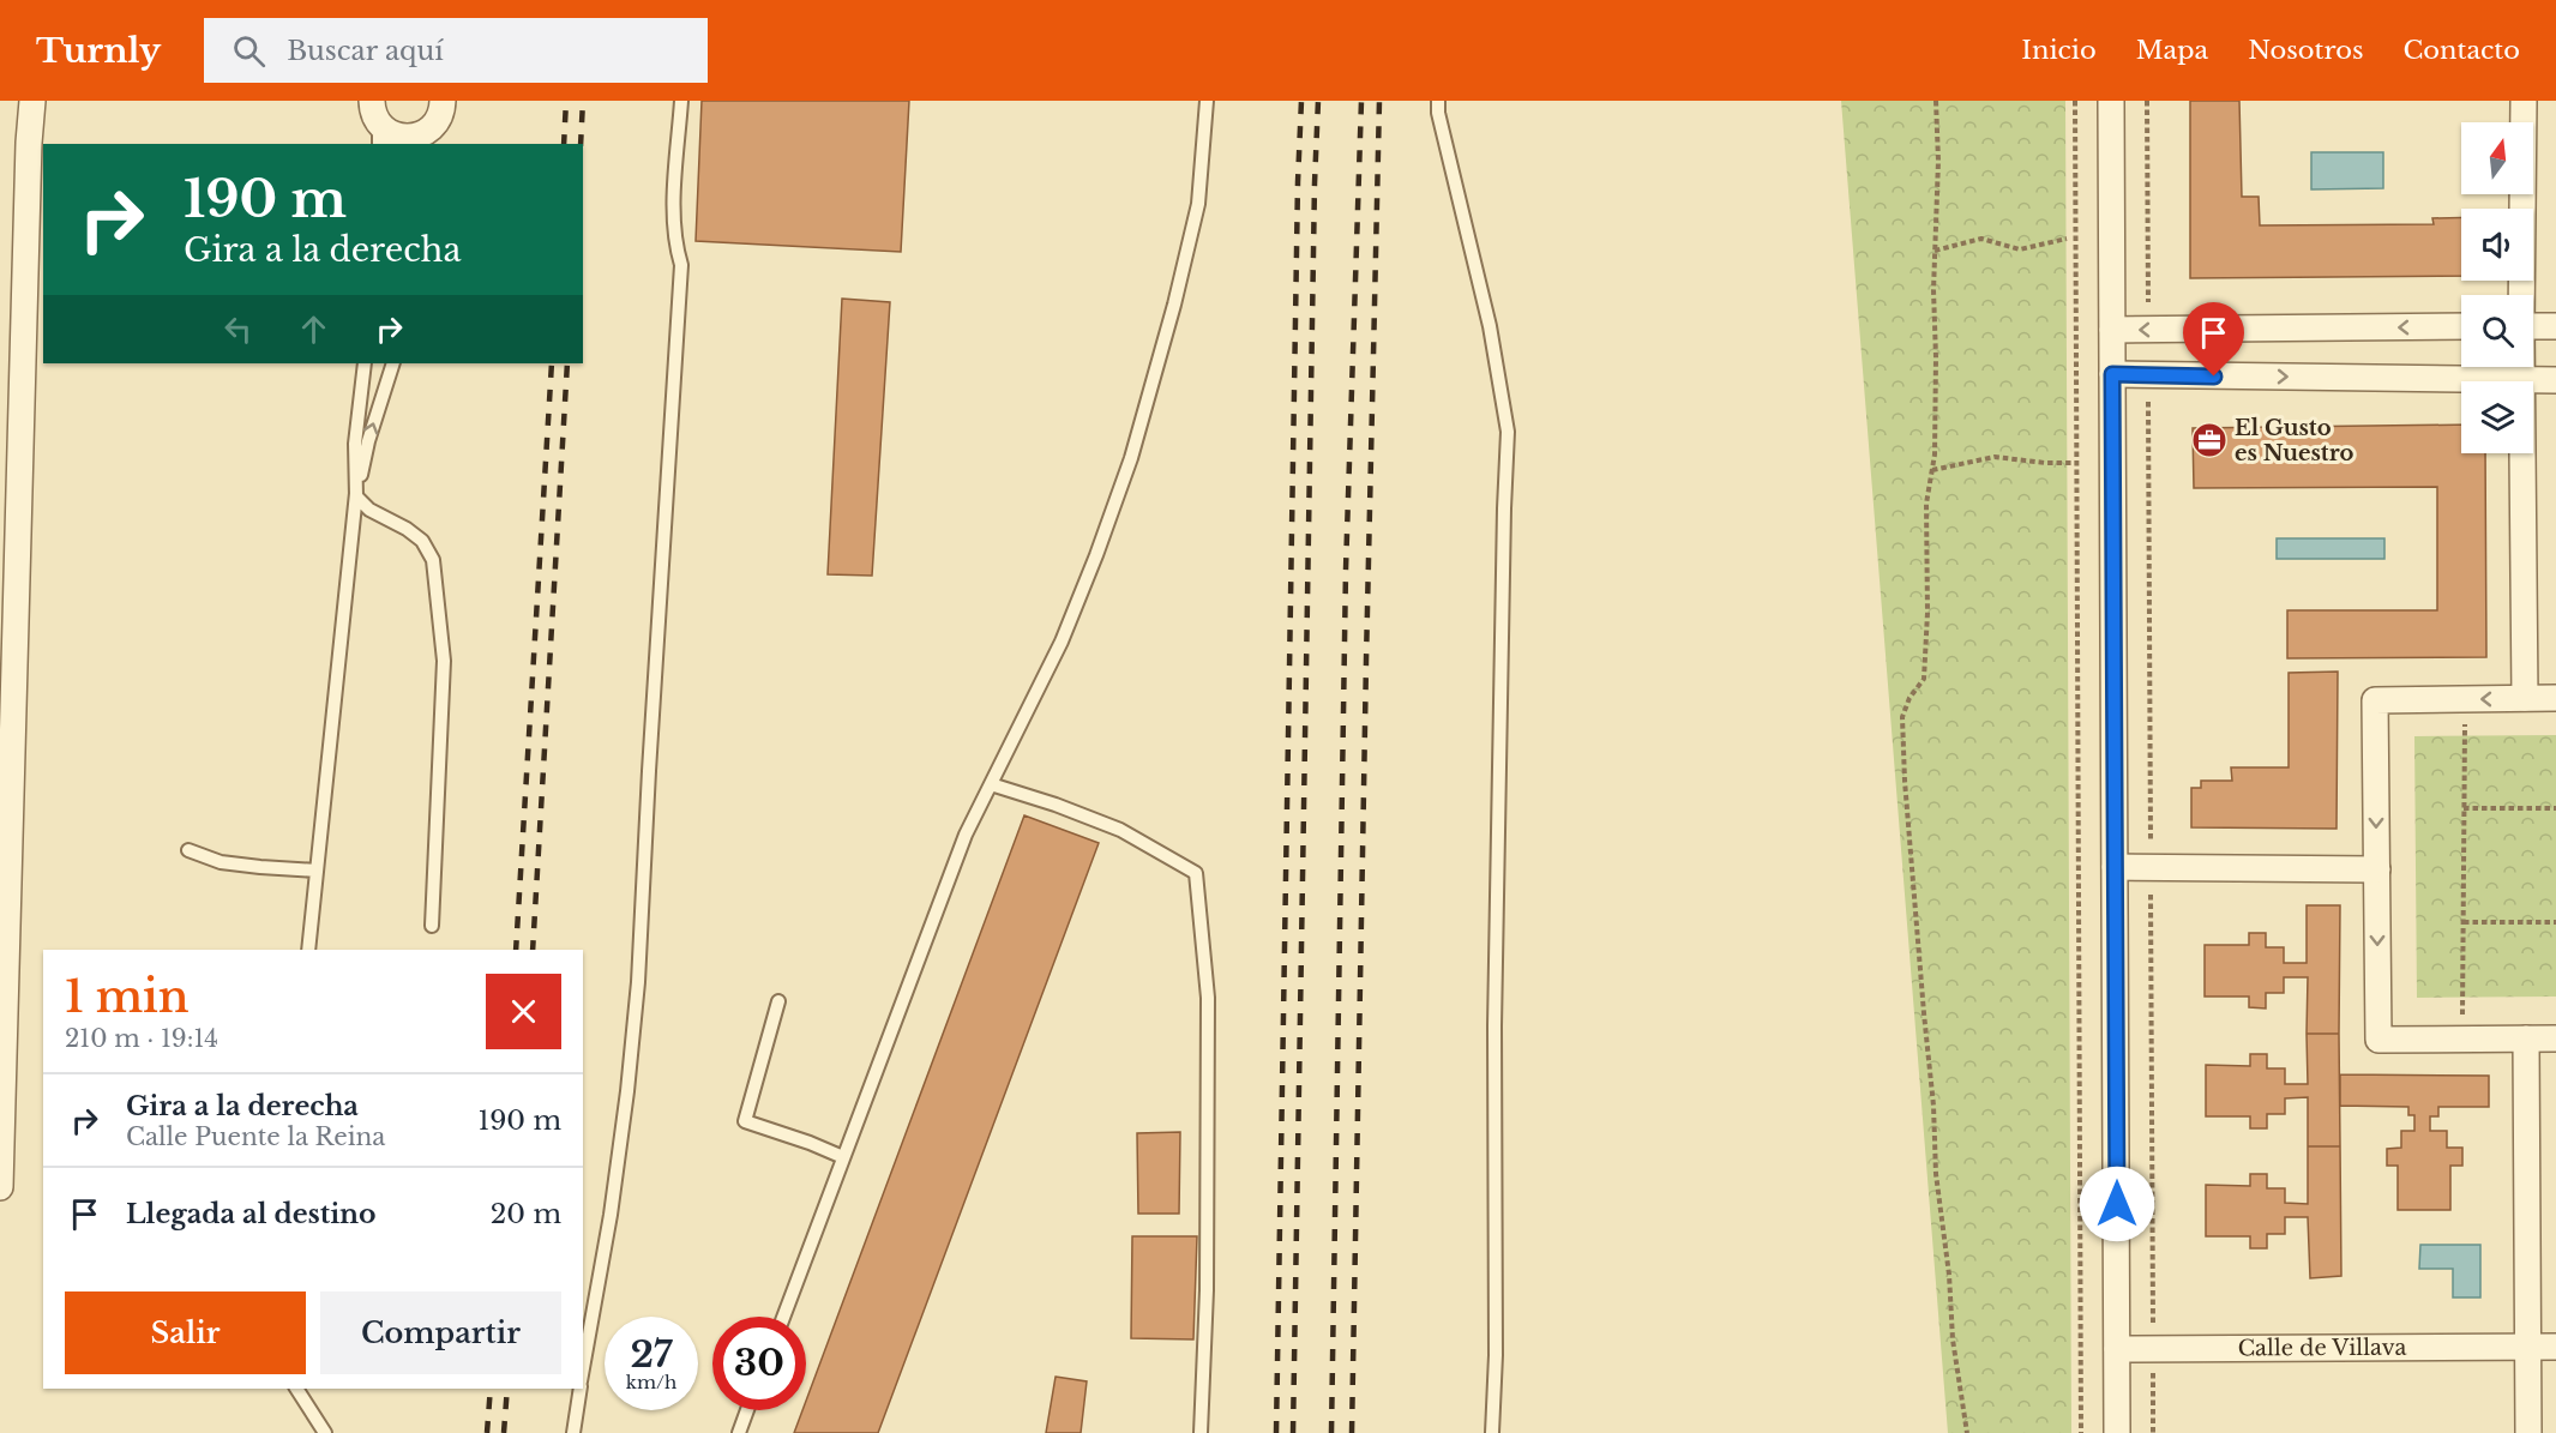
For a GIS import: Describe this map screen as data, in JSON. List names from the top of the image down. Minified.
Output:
{"streets":{"street":["Calle de Villava"]},"places":{"office":["El Gusto es Nuestro"]},"north":"top","page":{"header":"Turnly","search":"Buscar aquí","nav":["Inicio","Mapa","Nosotros","Contacto"],"turn":["190 m","Gira a la derecha"],"heading":["1 min","210 m · 19:14"],"list":[{"name":"Gira a la derecha","note":"Calle Puente la Reina","value":"190 m"},{"name":"Llegada al destino","value":"20 m"}],"buttons":["Salir","Compartir"],"speed":"27 km/h","limit":"30"}}
